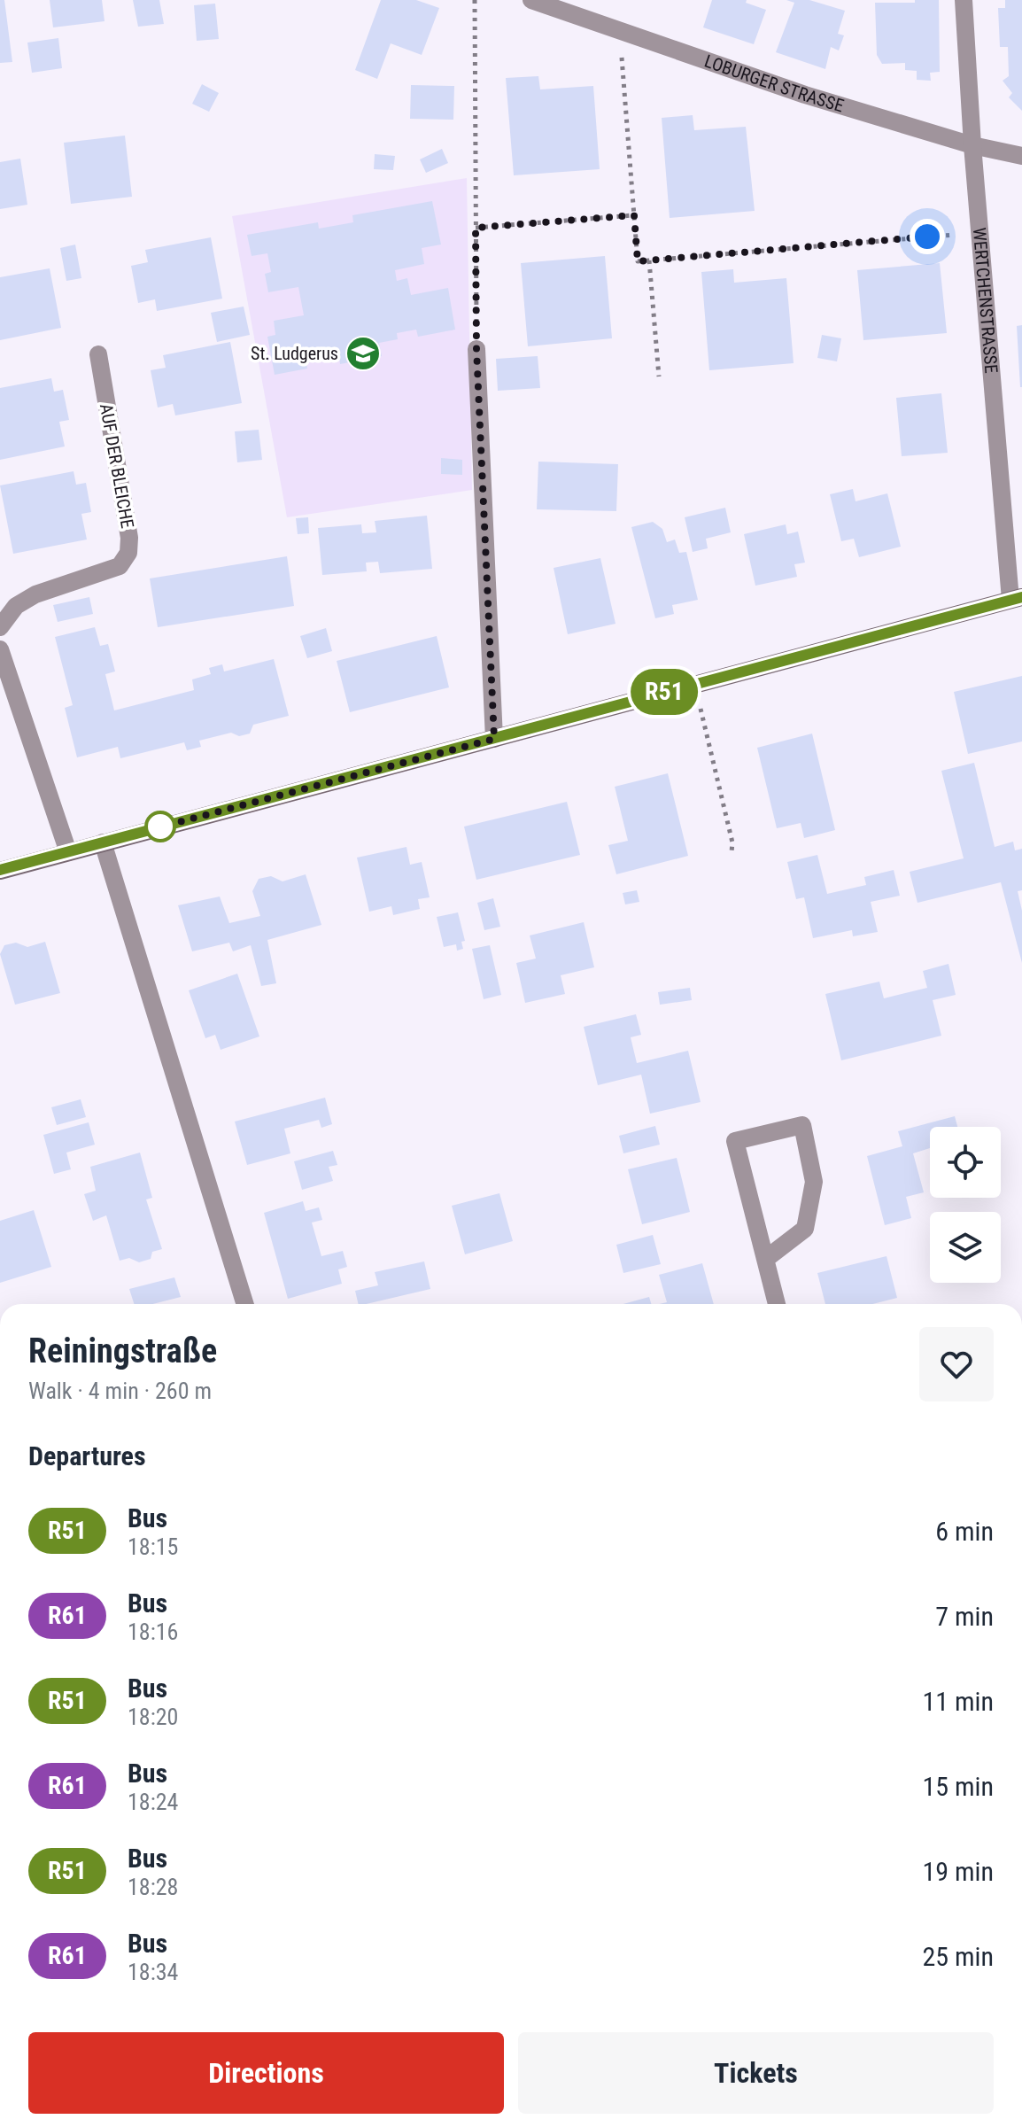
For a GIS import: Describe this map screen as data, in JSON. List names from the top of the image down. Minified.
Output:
{"streets":{"street":["LOBURGER STRASSE","WERTCHENSTRASSE","AUF DER BLEICHE"]},"crossings":[["LOBURGER STRASSE","WERTCHENSTRASSE"]],"places":{"school or university":["St. Ludgerus"]},"lines":["bus line R51"],"page":{"on_map":"R51","heading":[["Reiningstraße","Walk · 4 min · 260 m"],"Departures"],"list":[{"mark":"R51","name":"Bus","note":"18:15","value":"6 min"},{"mark":"R61","name":"Bus","note":"18:16","value":"7 min"},{"mark":"R51","name":"Bus","note":"18:20","value":"11 min"},{"mark":"R61","name":"Bus","note":"18:24","value":"15 min"},{"mark":"R51","name":"Bus","note":"18:28","value":"19 min"},{"mark":"R61","name":"Bus","note":"18:34","value":"25 min"}],"buttons":["Directions","Tickets"]}}
